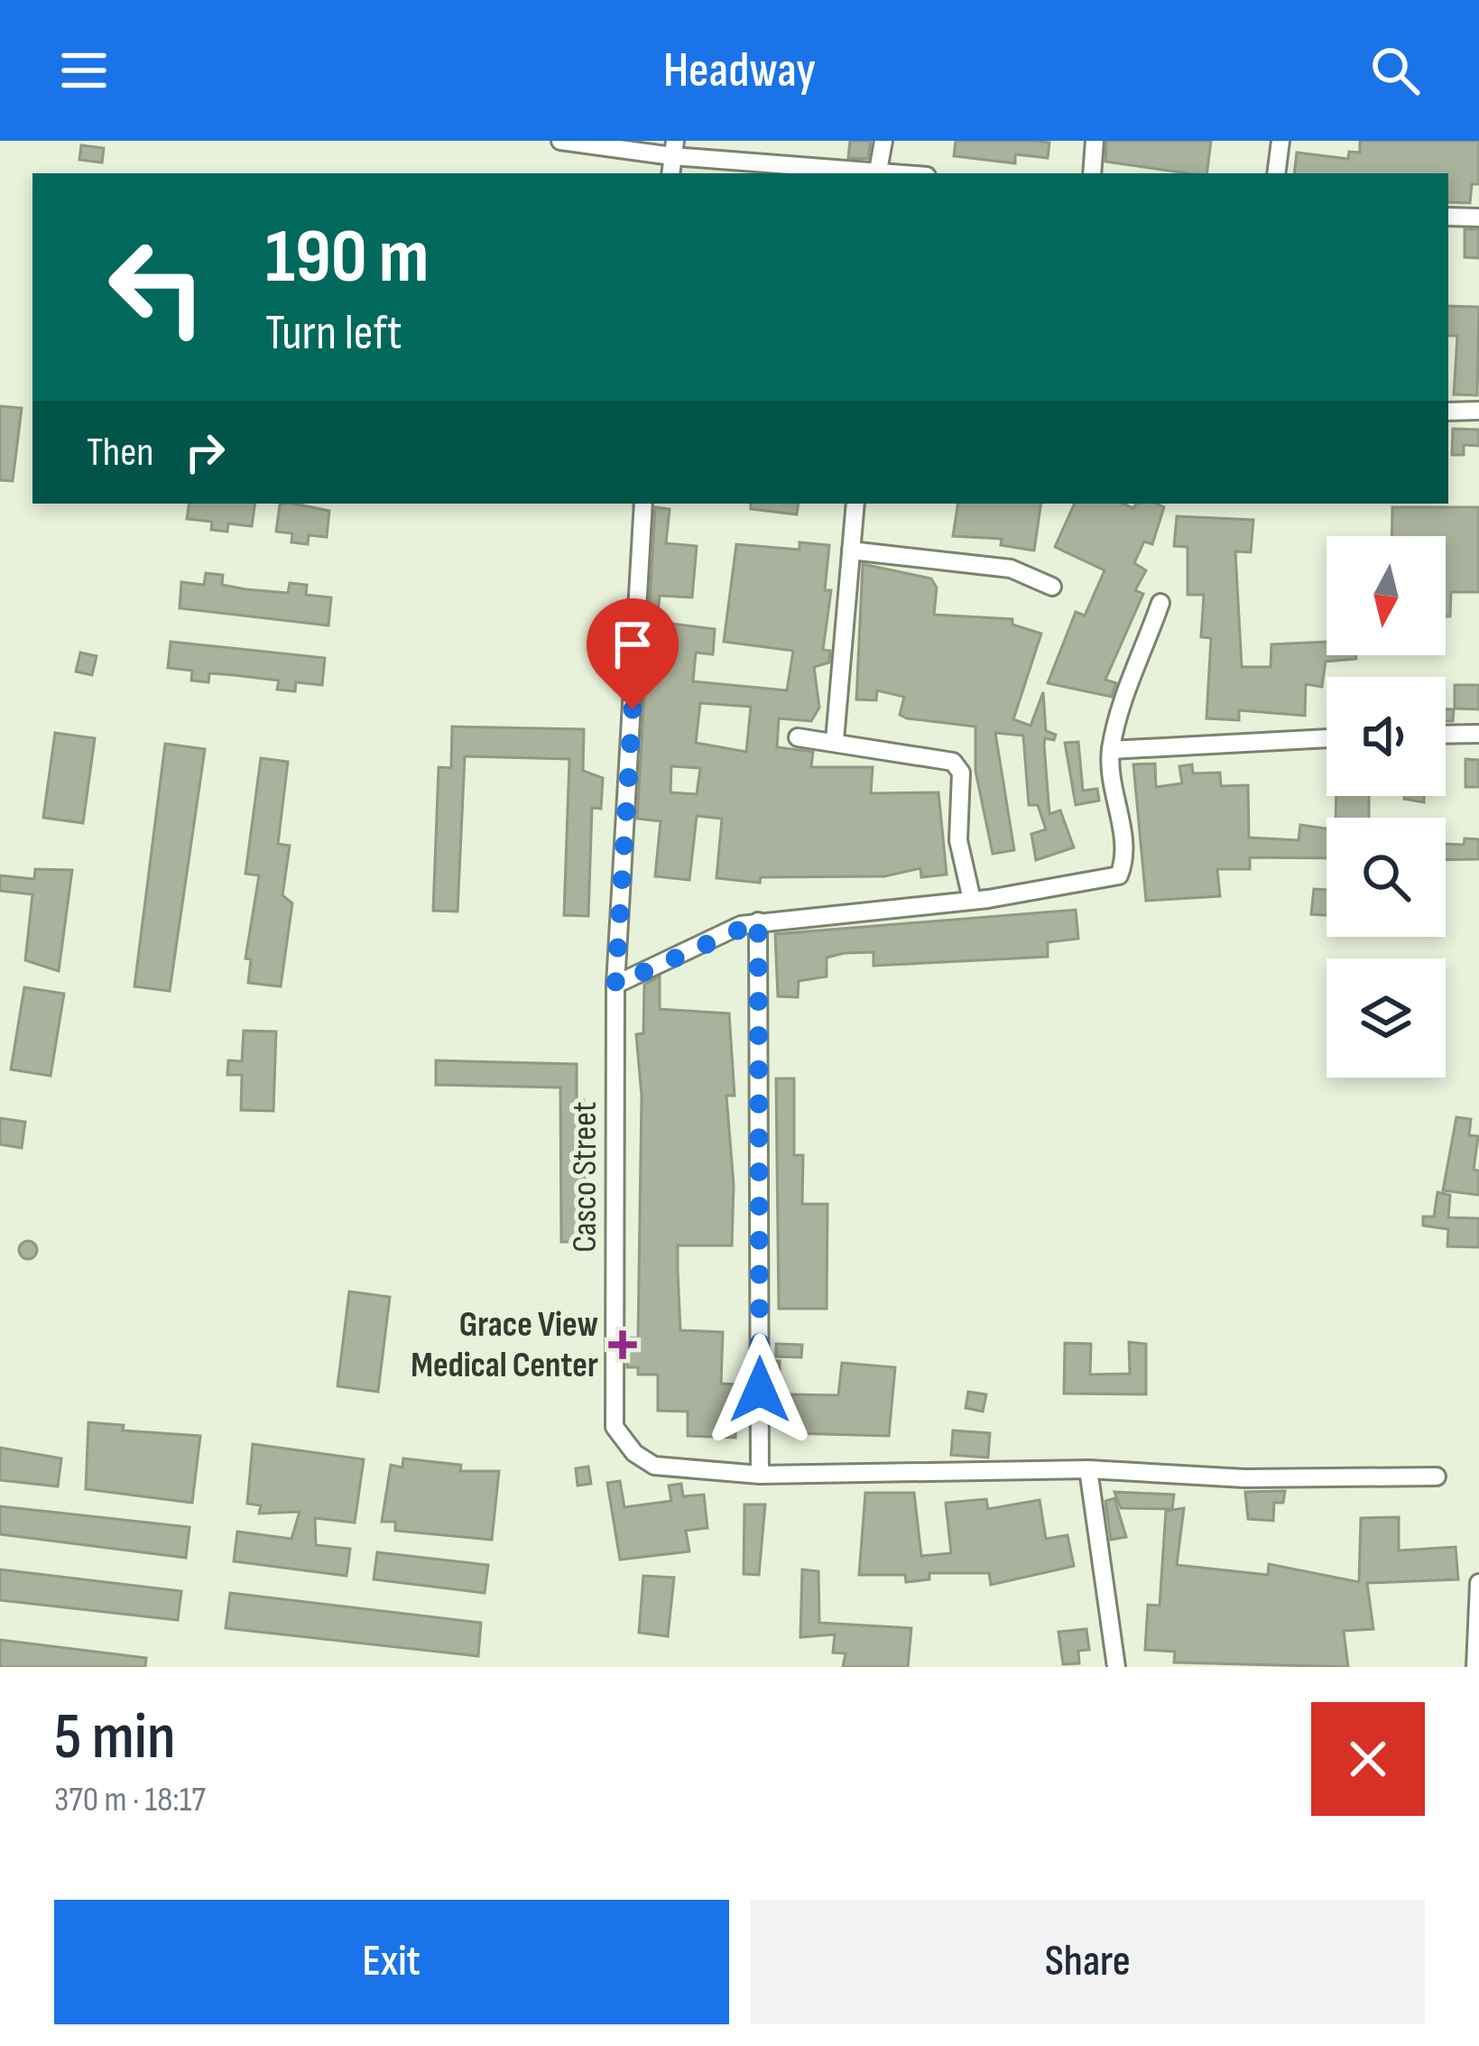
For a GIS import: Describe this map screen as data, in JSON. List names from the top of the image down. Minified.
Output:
{"streets":{"street":["Casco Street"]},"places":{"health":["Grace View Medical Center"]},"north":"bottom","page":{"header":"Headway","turn":["190 m","Turn left"],"then":"Then","heading":["5 min","370 m · 18:17"],"buttons":["Exit","Share"]}}
